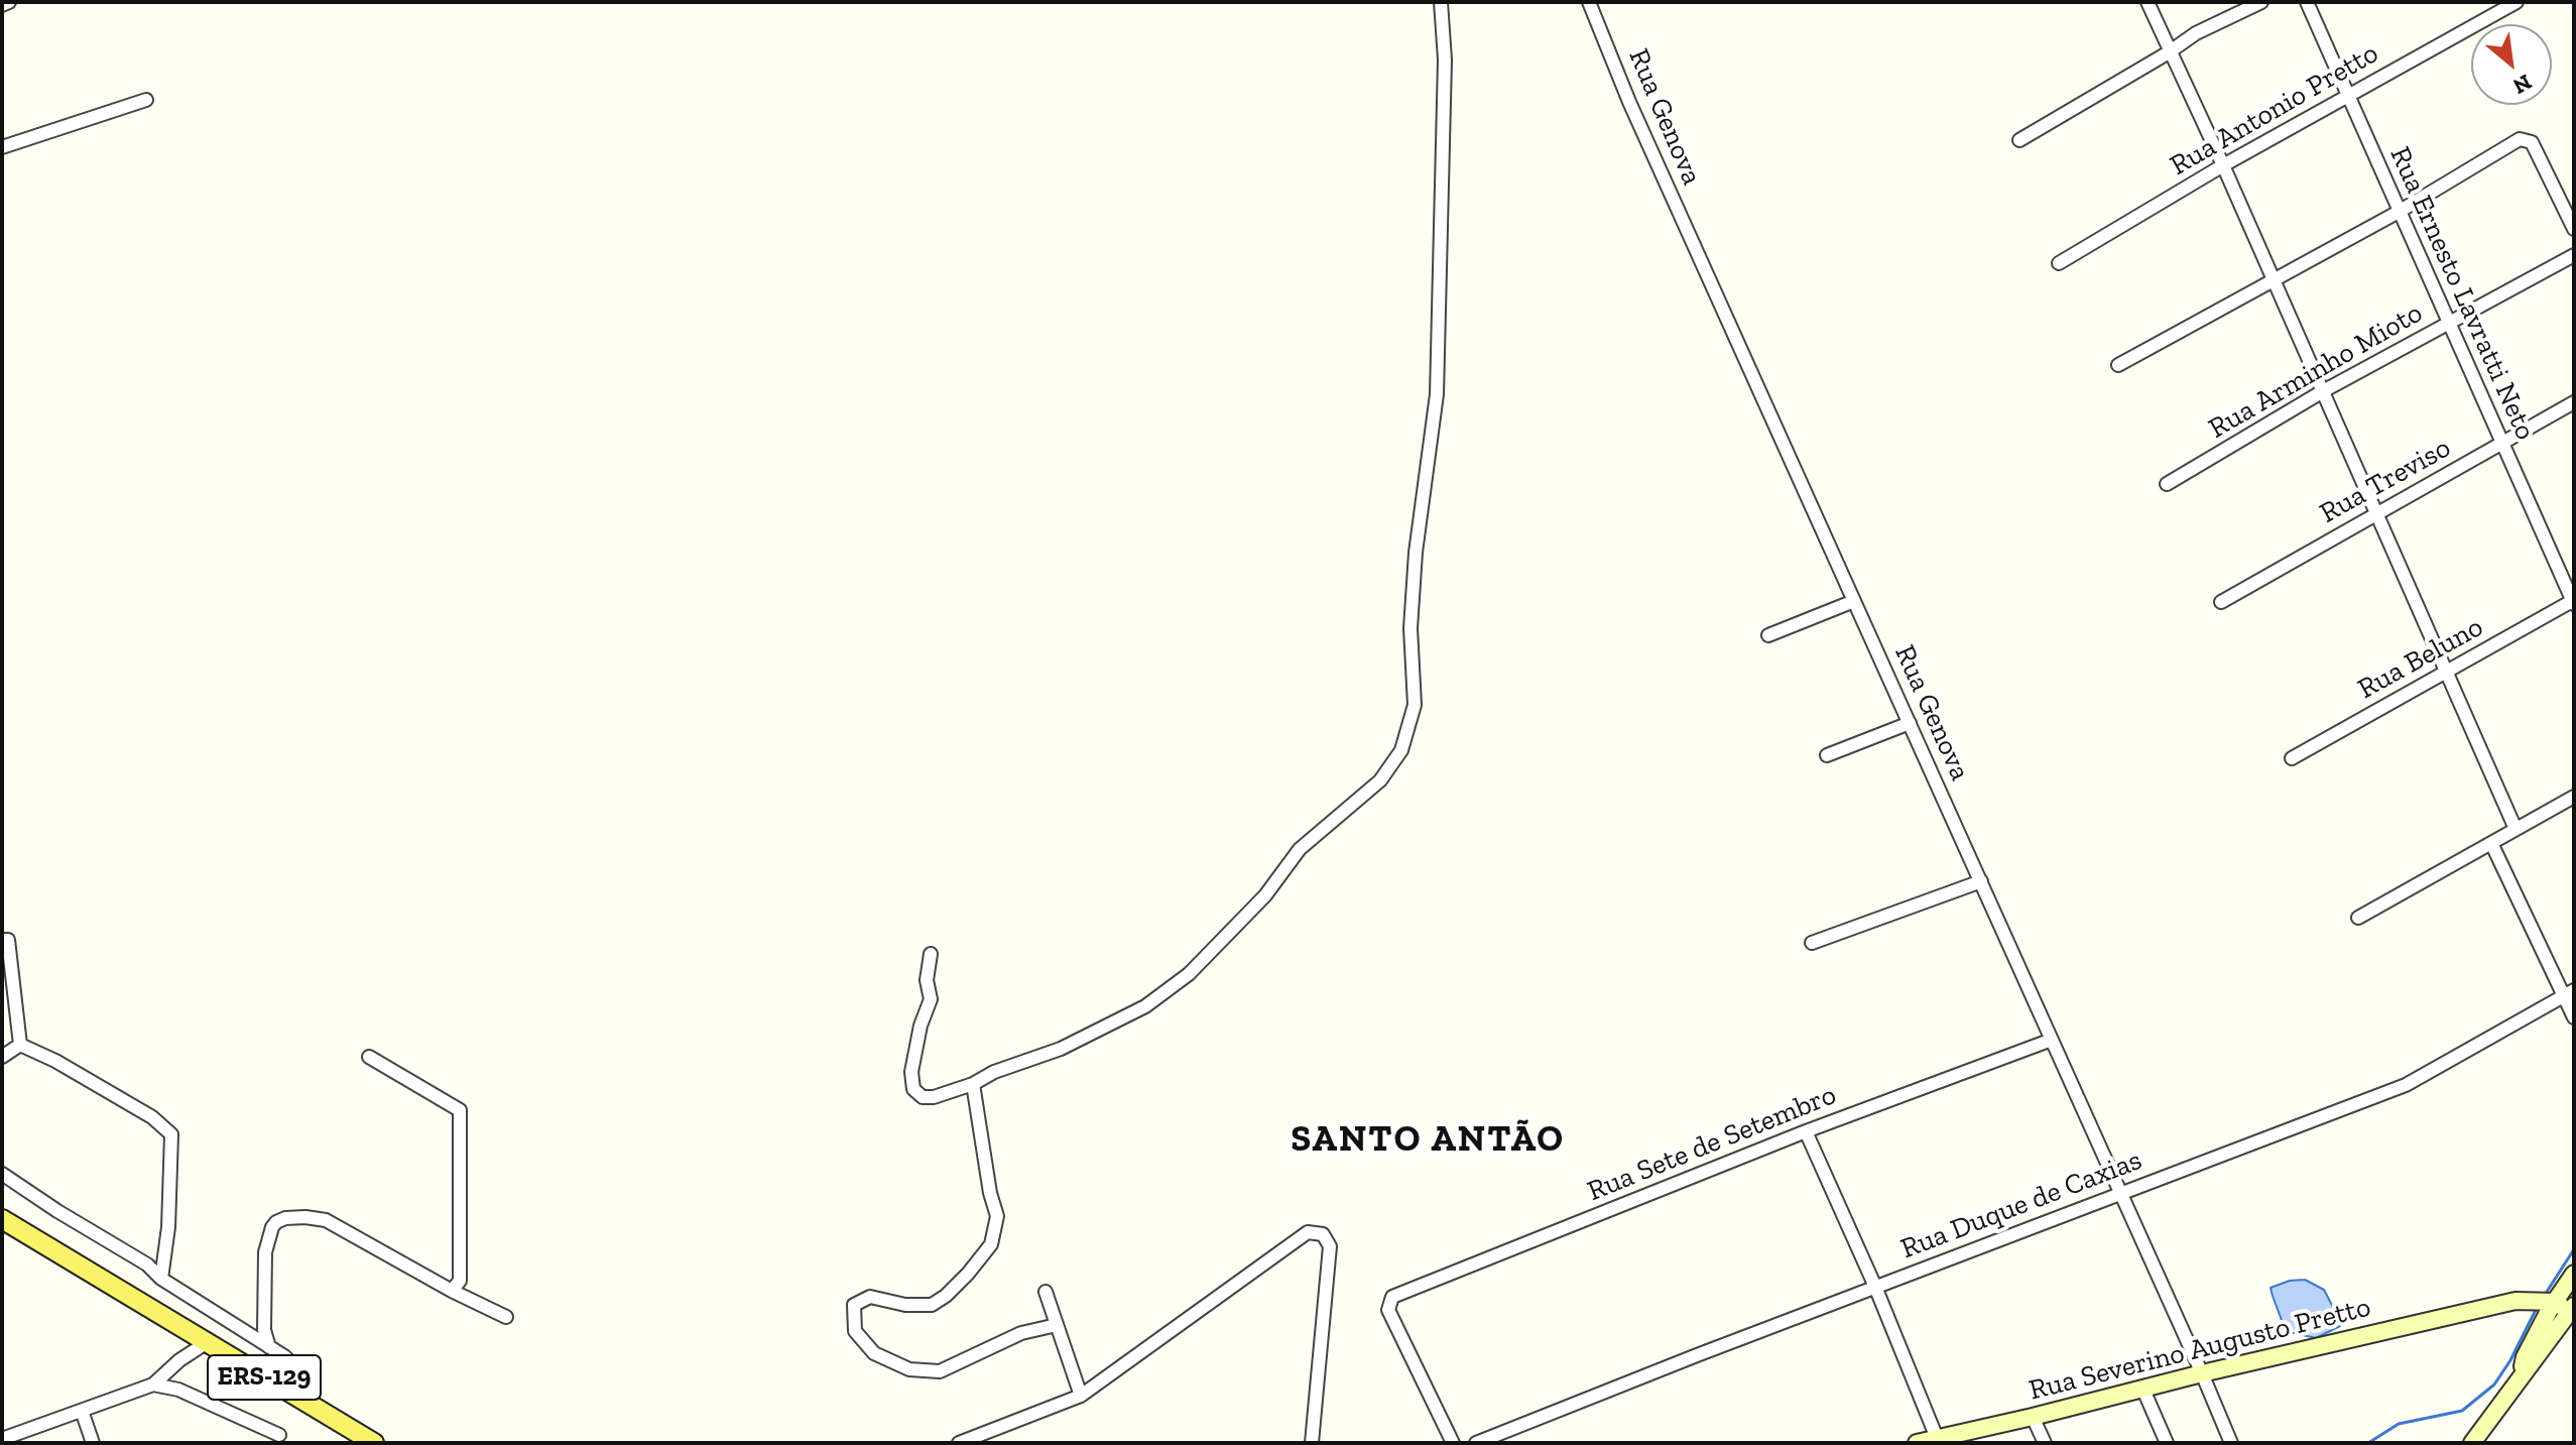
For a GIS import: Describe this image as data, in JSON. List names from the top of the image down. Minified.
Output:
{"streets":{"main road":["ERS-129"],"street":["Rua Antonio Pretto","Rua Genova","Rua Ernesto Lavratti Neto","Rua Arminho Mioto","Rua Treviso","Rua Beluno","Rua Sete de Setembro","Rua Duque de Caxias","Rua Severino Augusto Pretto"]},"crossings":[["Rua Antonio Pretto","Rua Ernesto Lavratti Neto"],["Rua Genova","Rua Sete de Setembro"],["Rua Genova","Rua Duque de Caxias"],["Rua Genova","Rua Severino Augusto Pretto"],["Rua Ernesto Lavratti Neto","Rua Arminho Mioto"],["Rua Ernesto Lavratti Neto","Rua Treviso"],["Rua Ernesto Lavratti Neto","Rua Beluno"]],"districts":["SANTO ANTÃO"],"north":"bottom right"}
